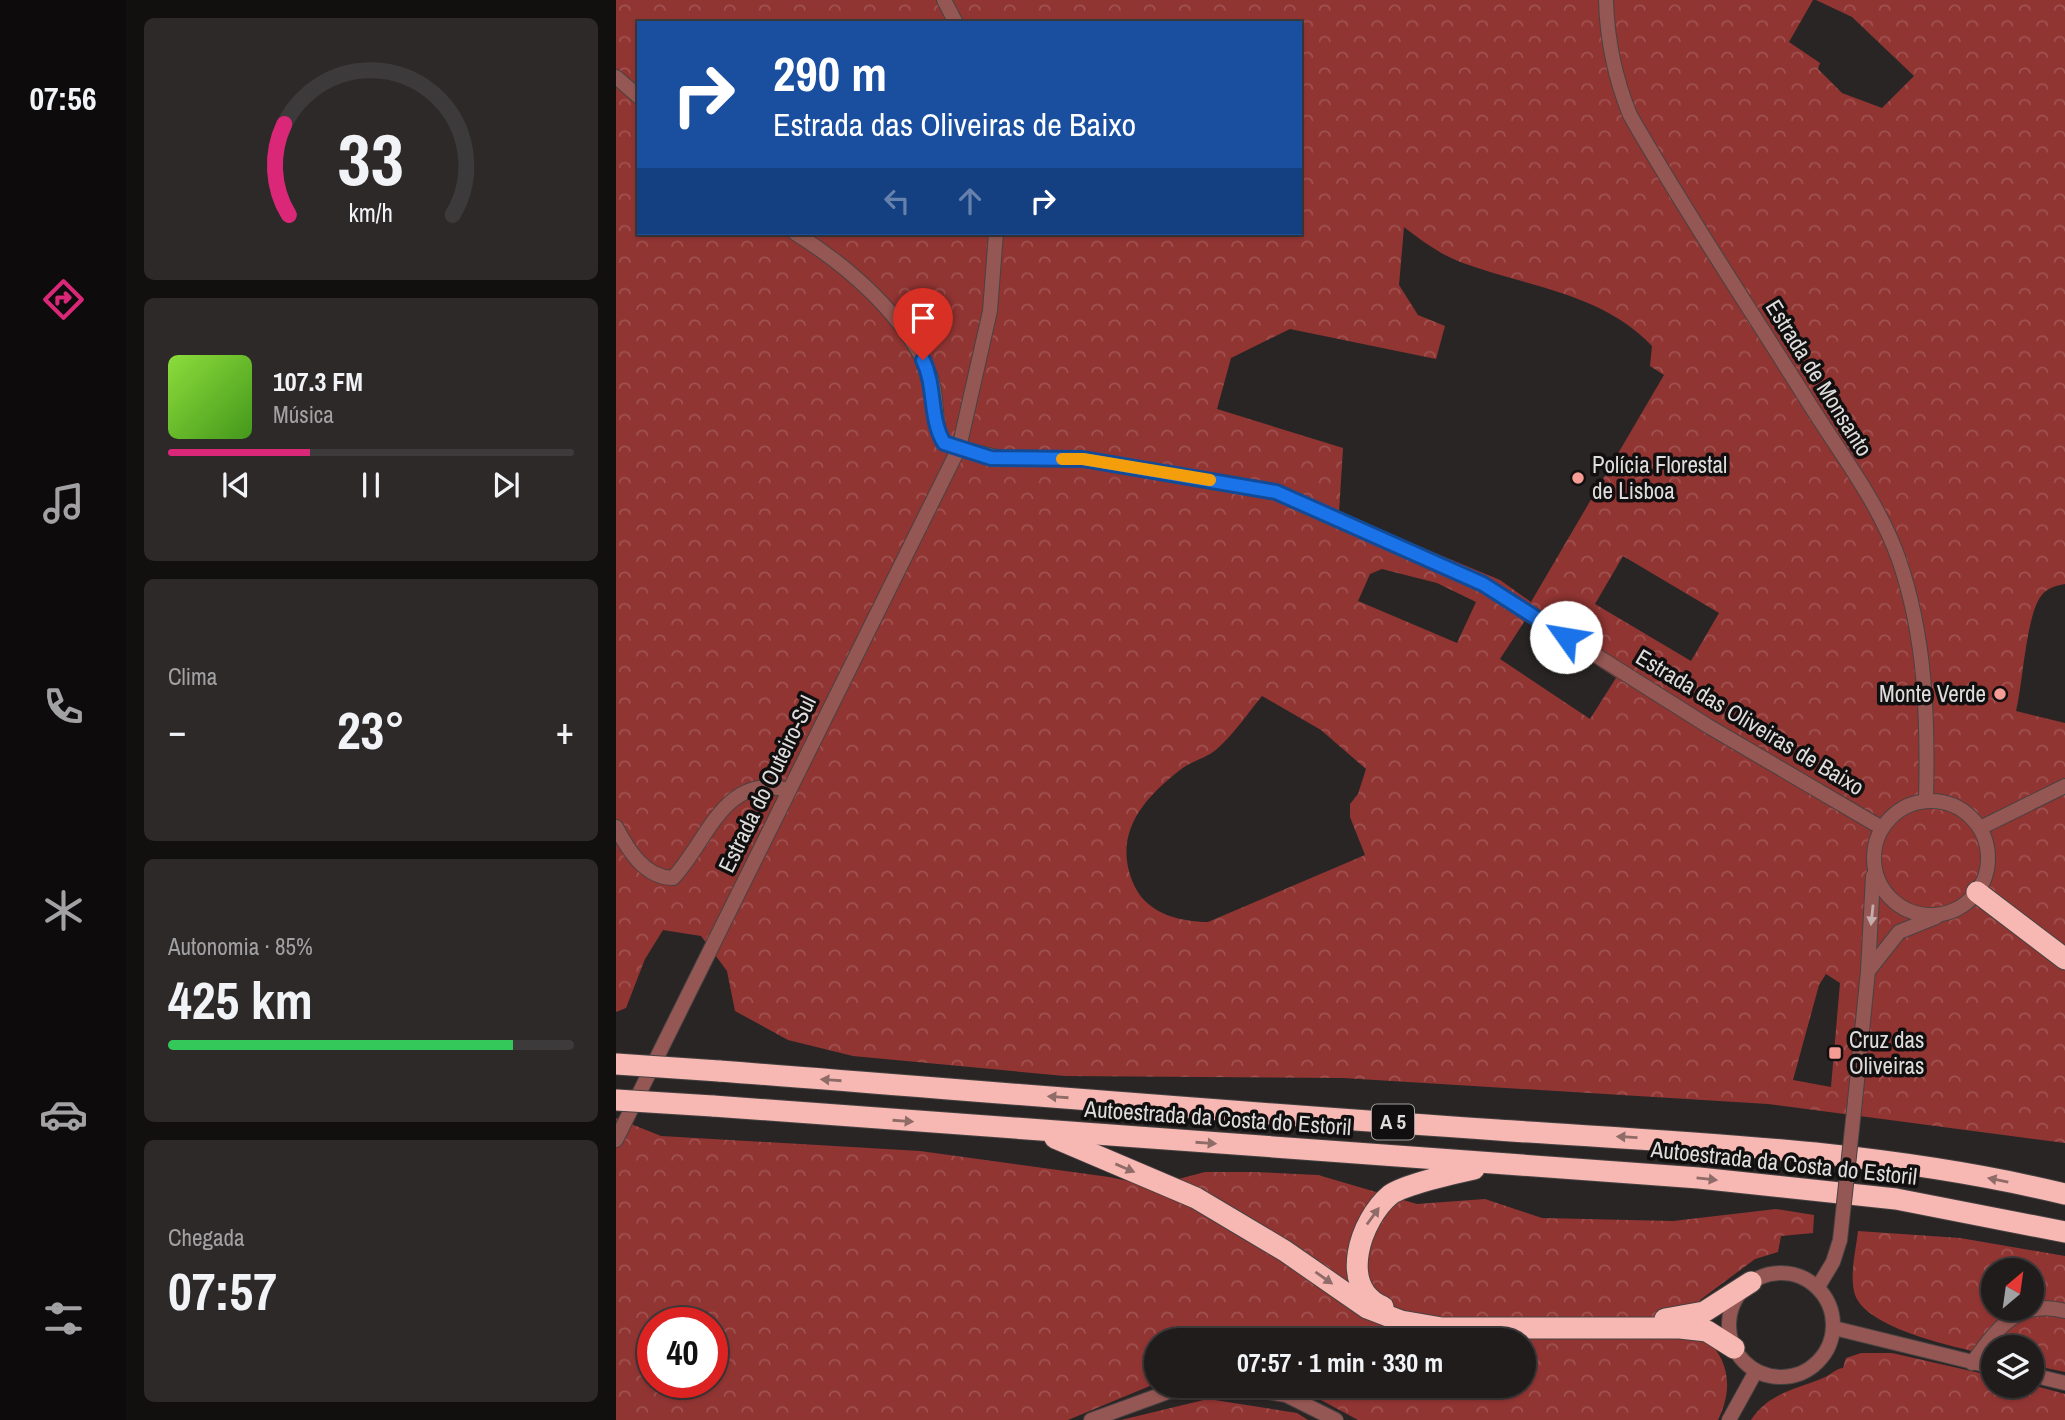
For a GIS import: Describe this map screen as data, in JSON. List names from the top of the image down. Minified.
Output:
{"streets":{"highway":["Autoestrada da Costa do Estoril","A 5"],"street":["Estrada de Monsanto","Estrada das Oliveiras de Baixo","Estrada do Outeiro-Sul"]},"crossings":[["Estrada de Monsanto","Estrada das Oliveiras de Baixo"],["Estrada das Oliveiras de Baixo","Estrada do Outeiro-Sul"]],"places":{"other":["Polícia Florestal de Lisboa","Monte Verde"],"transit":["Cruz das Oliveiras"]},"north":"top right","page":{"tabs":"07:56","turn":["290 m","Estrada das Oliveiras de Baixo"],"song":["107.3 FM","Música"],"tile":["Clima",["Autonomia · 85%","425 km"],["Chegada","07:57"]],"heat":["−","23°","+"],"limit":"40","trip":"07:57 · 1 min · 330 m","gauge":["33","km/h"]}}
